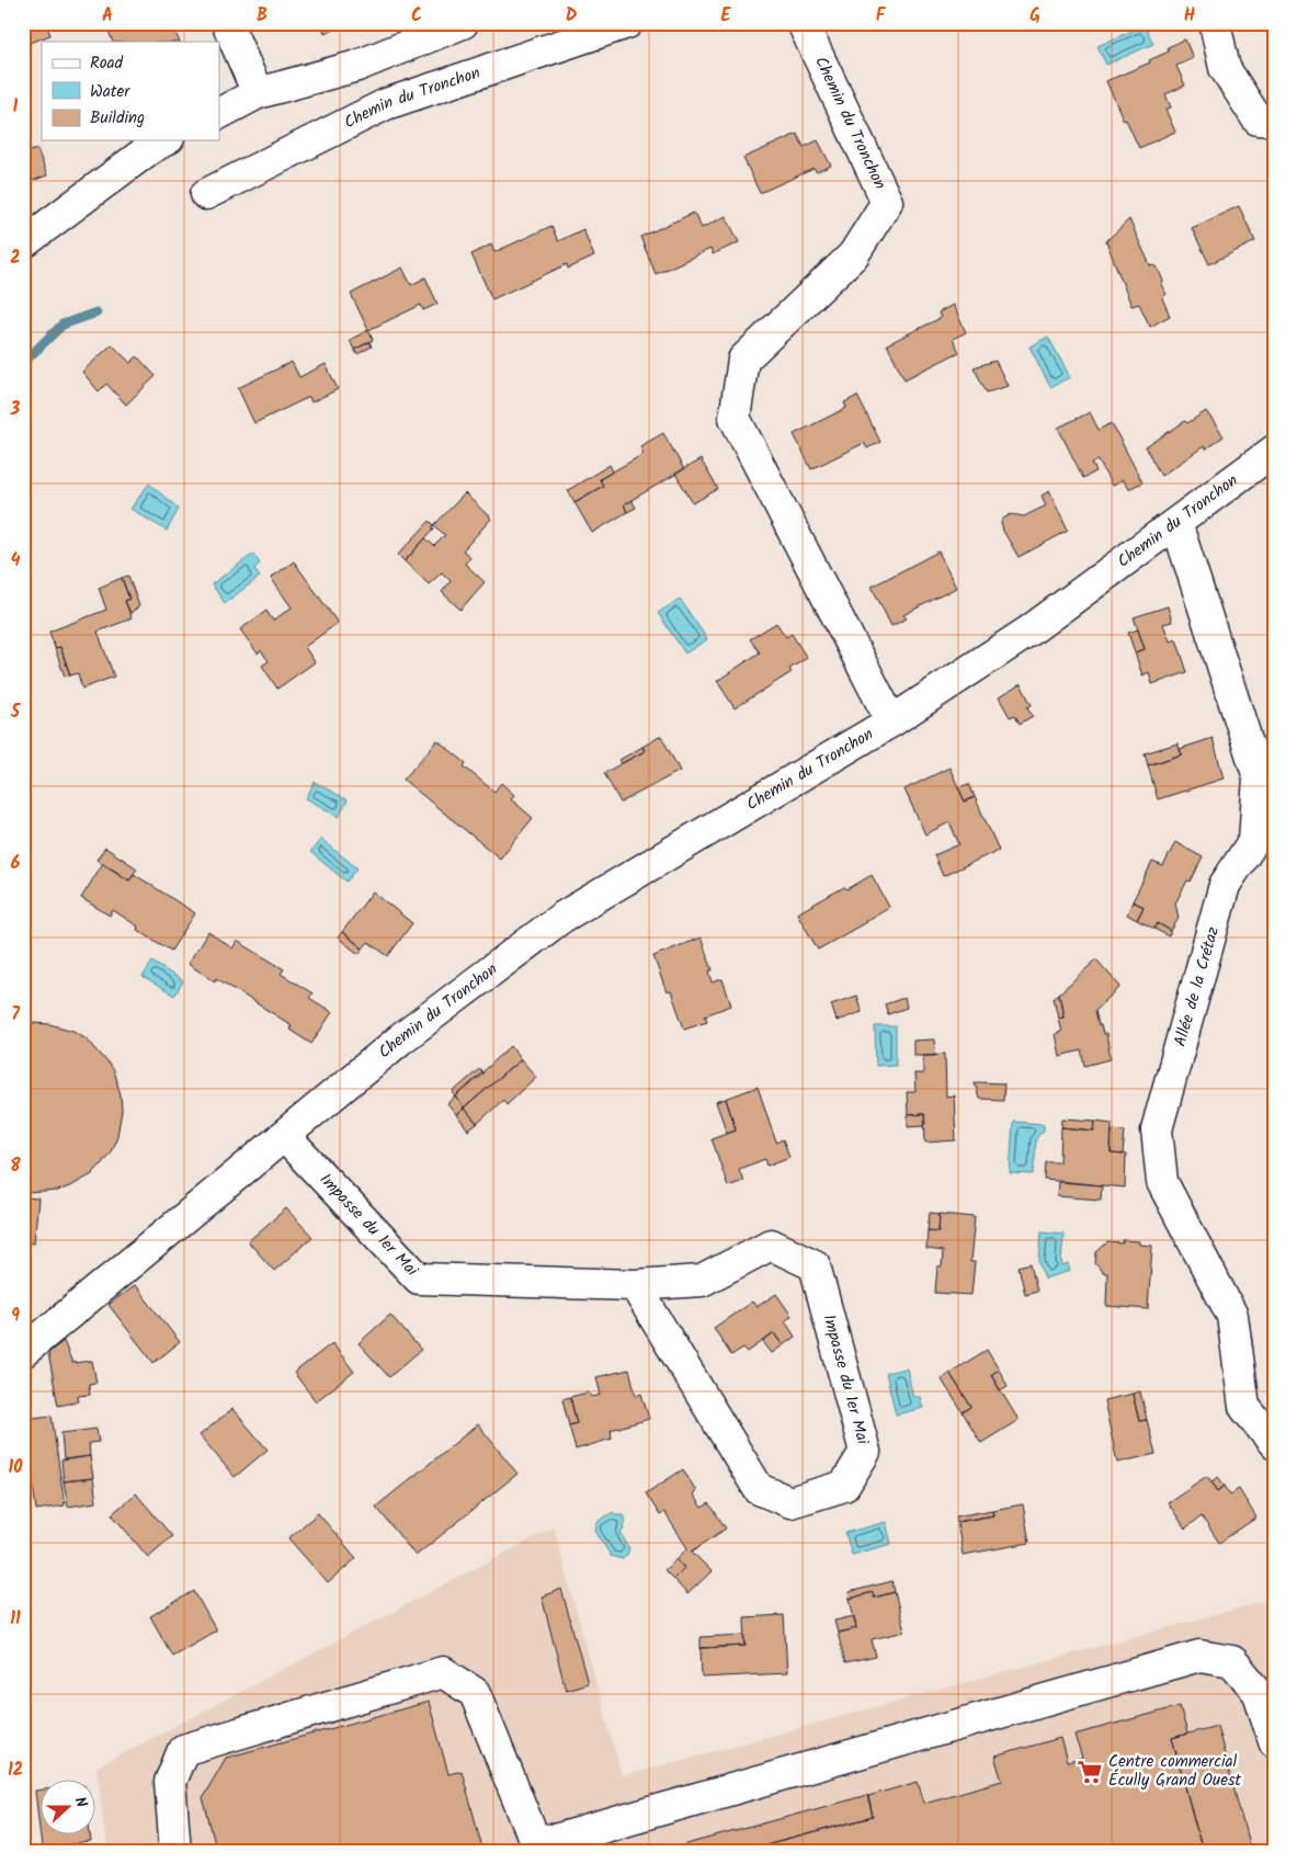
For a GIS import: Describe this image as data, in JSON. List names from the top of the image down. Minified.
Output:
{"streets":{"street":["Chemin du Tronchon","Allée de la Crétaz","Impasse du 1er Mai"]},"crossings":[["Chemin du Tronchon","Allée de la Crétaz"],["Chemin du Tronchon","Impasse du 1er Mai"]],"places":{"supermarket":["Centre commercial Écully Grand Ouest"]},"legend":["Road","Water","Building"],"north":"right","grid":{"columns":["A","B","C","D","E","F","G","H"],"rows":["1","2","3","4","5","6","7","8","9","10","11","12"]}}
